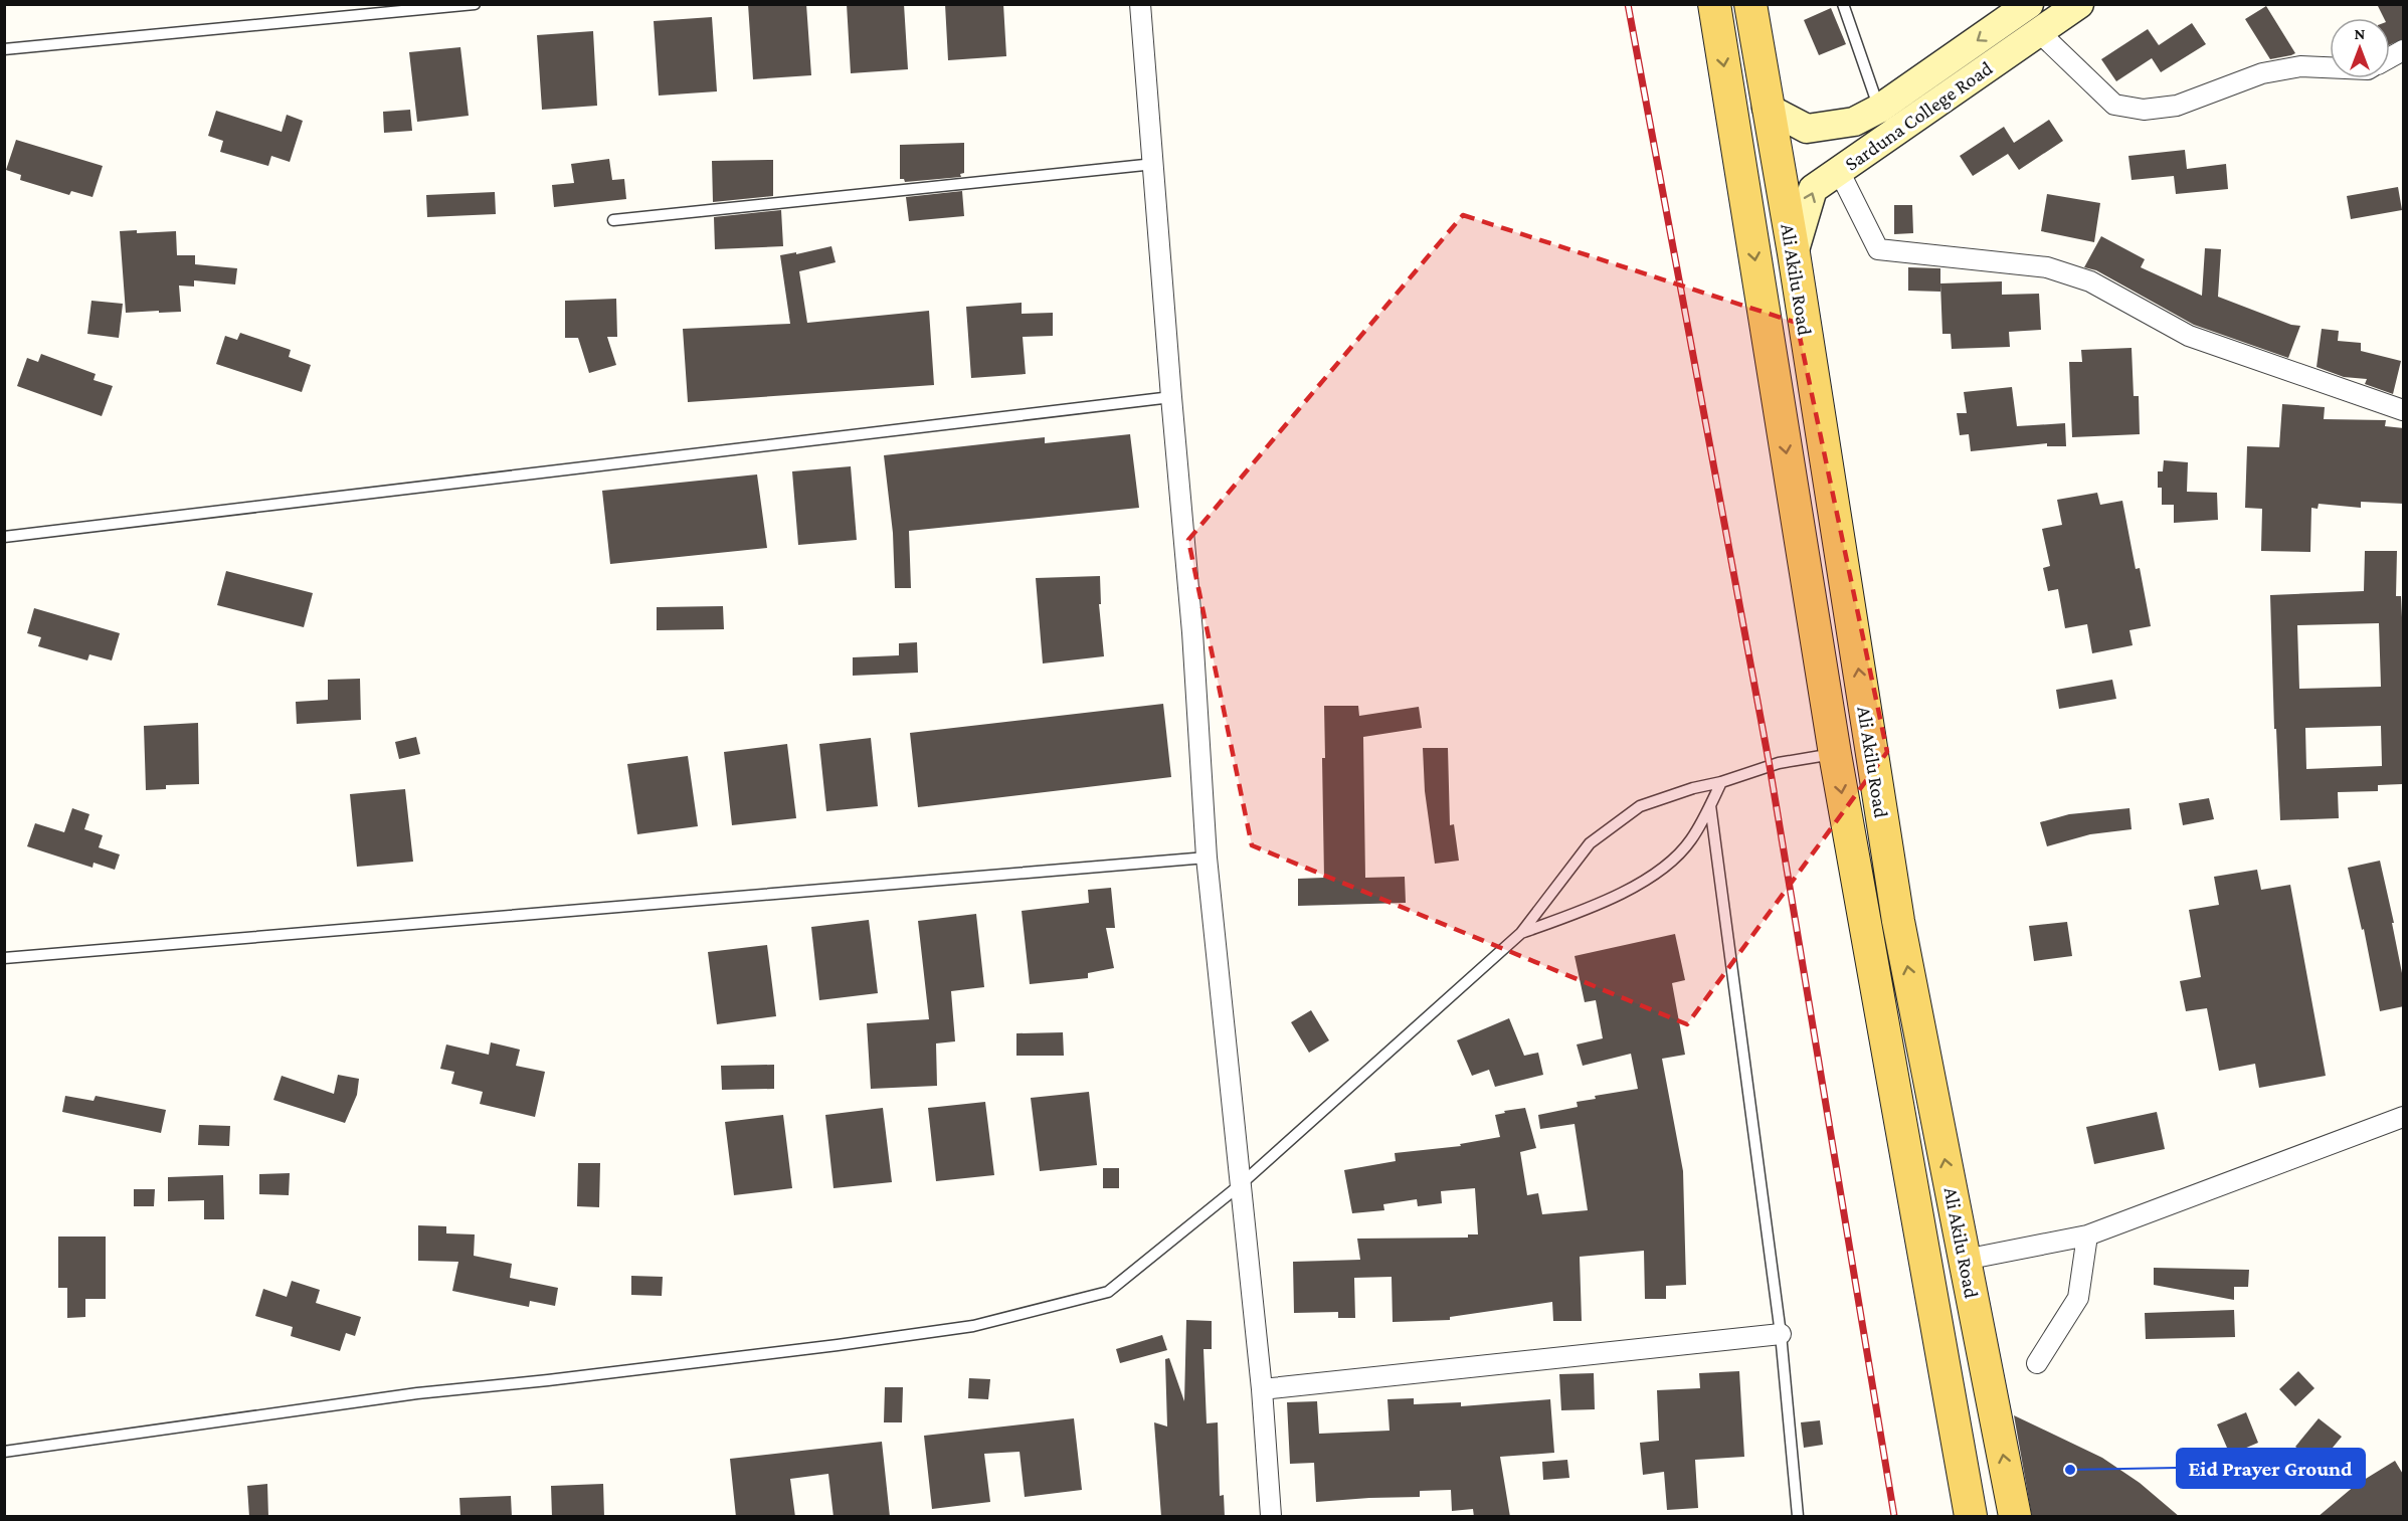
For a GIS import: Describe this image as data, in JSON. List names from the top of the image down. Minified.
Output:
{"streets":{"main road":["Ali Akilu Road"],"street":["Sarduna College Road"]},"crossings":[["Sarduna College Road","Ali Akilu Road"]],"places":["Eid Prayer Ground"],"north":"top"}
